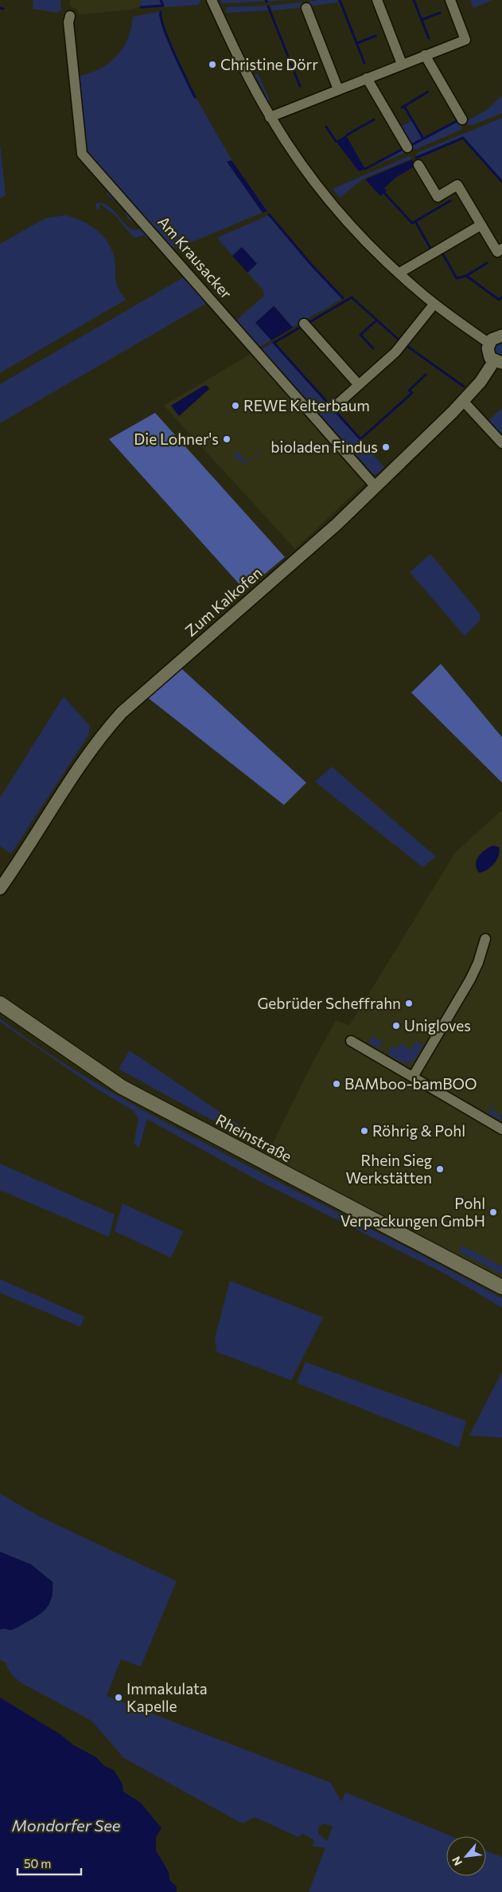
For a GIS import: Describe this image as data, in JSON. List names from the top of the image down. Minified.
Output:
{"streets":{"main road":["Rheinstraße"],"street":["Am Krausacker","Zum Kalkofen"]},"crossings":[["Am Krausacker","Zum Kalkofen"]],"water":["Mondorfer See"],"places":["Christine Dörr","REWE Kelterbaum","Die Lohner's","bioladen Findus","Gebrüder Scheffrahn","Unigloves","BAMboo-bamBOO","Röhrig & Pohl","Rhein Sieg Werkstätten","Pohl Verpackungen GmbH","Immakulata Kapelle"],"scale_bar":"50 m","north":"bottom left"}
